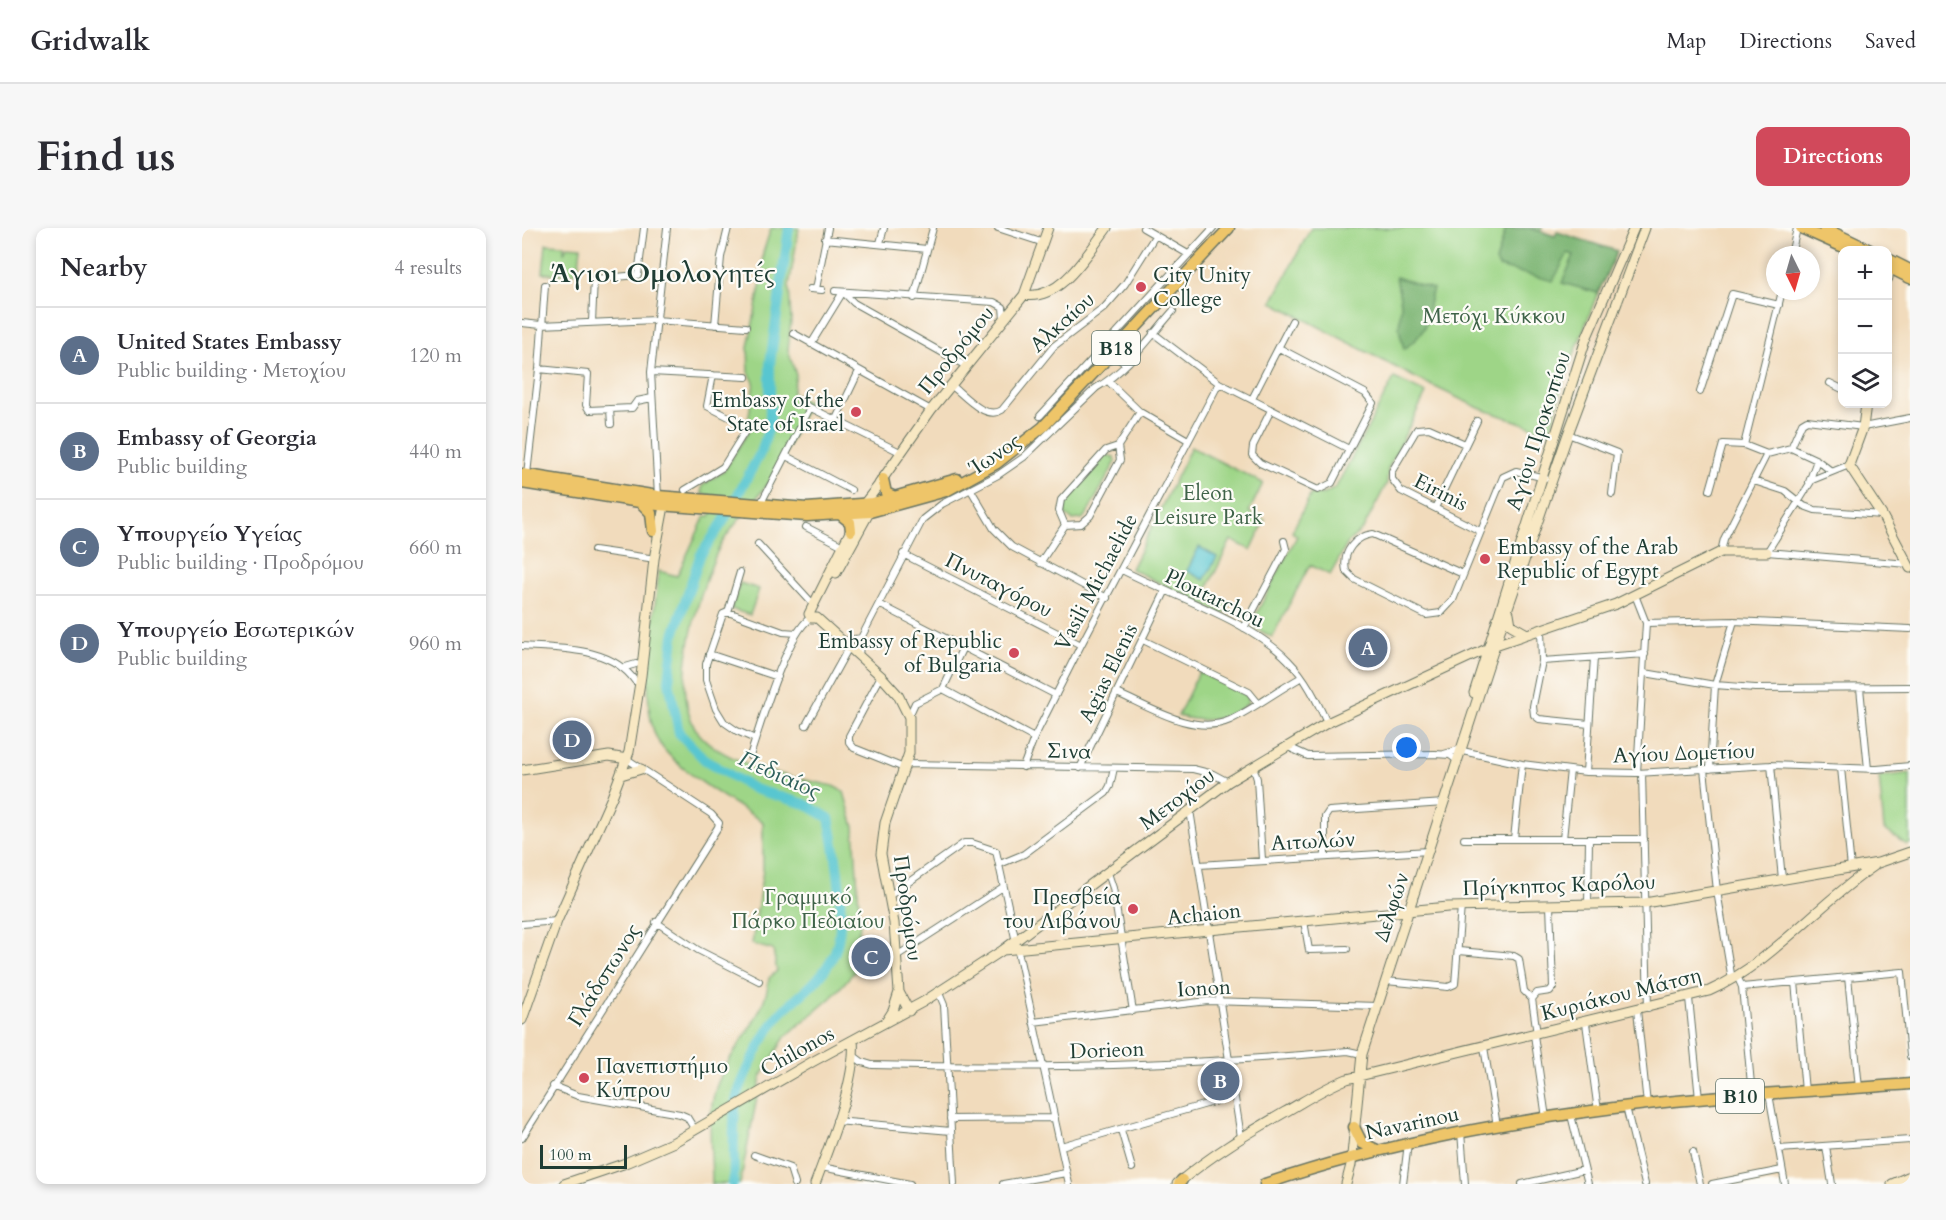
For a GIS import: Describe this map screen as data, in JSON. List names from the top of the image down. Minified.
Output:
{"streets":{"main road":["B18","Προδρόμου","Αγίου Προκοπίου","Μετοχίου","Πρίγκηπος Καρόλου","Δελφών","Achaion","Κυριάκου Μάτση","Chilonos","B10","Navarinou"],"street":["Αλκαίου","Ίωνος","Eirinis","Vasili Michaelide","Πνυταγόρου","Ploutarchou","Agias Elenis","Σινα","Αγίου Δομετίου","Αιτωλών","Γλάδστωνος","Ionon","Dorieon"]},"crossings":[["Αλκαίου","Προδρόμου"],["B18","Προδρόμου"],["Προδρόμου","Ίωνος"],["Προδρόμου","Σινα"],["Αγίου Προκοπίου","Μετοχίου"],["Αγίου Προκοπίου","Δελφών"],["Ίωνος","Πνυταγόρου"],["Vasili Michaelide","Πνυταγόρου"],["Vasili Michaelide","Ploutarchou"],["Vasili Michaelide","Σινα"],["Ploutarchou","Agias Elenis"],["Ploutarchou","Μετοχίου"],["Agias Elenis","Σινα"],["Σινα","Μετοχίου"],["Αγίου Δομετίου","Δελφών"],["Μετοχίου","Δελφών"],["Μετοχίου","Achaion"],["Αιτωλών","Δελφών"],["Πρίγκηπος Καρόλου","Δελφών"],["Πρίγκηπος Καρόλου","Achaion"],["Πρίγκηπος Καρόλου","Κυριάκου Μάτση"],["Δελφών","Achaion"],["Δελφών","Ionon"],["Δελφών","Κυριάκου Μάτση"],["Δελφών","Dorieon"],["Δελφών","Navarinou"],["B10","Navarinou"]],"districts":["Άγιοι Ομολογητές"],"water":["Πεδιαίος"],"parks":["Μετόχι Κύκκου","Eleon Leisure Park","Γραμμικό Πάρκο Πεδιαίου"],"places":["City Unity College","Embassy of the State of Israel","Embassy of the Arab Republic of Egypt","Embassy of Republic of Bulgaria","Πρεσβεία του Λιβάνου","Πανεπιστήμιο Κύπρου"],"scale_bar":"100 m","north":"bottom","page":{"header":"Gridwalk","nav":["Map","Directions","Saved"],"buttons":"Directions","title":"Find us","heading":["Nearby","4 results"],"map_buttons":["+","−"],"list":[{"mark":"A","name":"United States Embassy","note":"Public building · Μετοχίου","value":"120 m"},{"mark":"B","name":"Embassy of Georgia","note":"Public building","value":"440 m"},{"mark":"C","name":"Υπουργείο Υγείας","note":"Public building · Προδρόμου","value":"660 m"},{"mark":"D","name":"Υπουργείο Εσωτερικών","note":"Public building","value":"960 m"}],"pins":["A","D","C","B"],"scale":"100 m"}}
